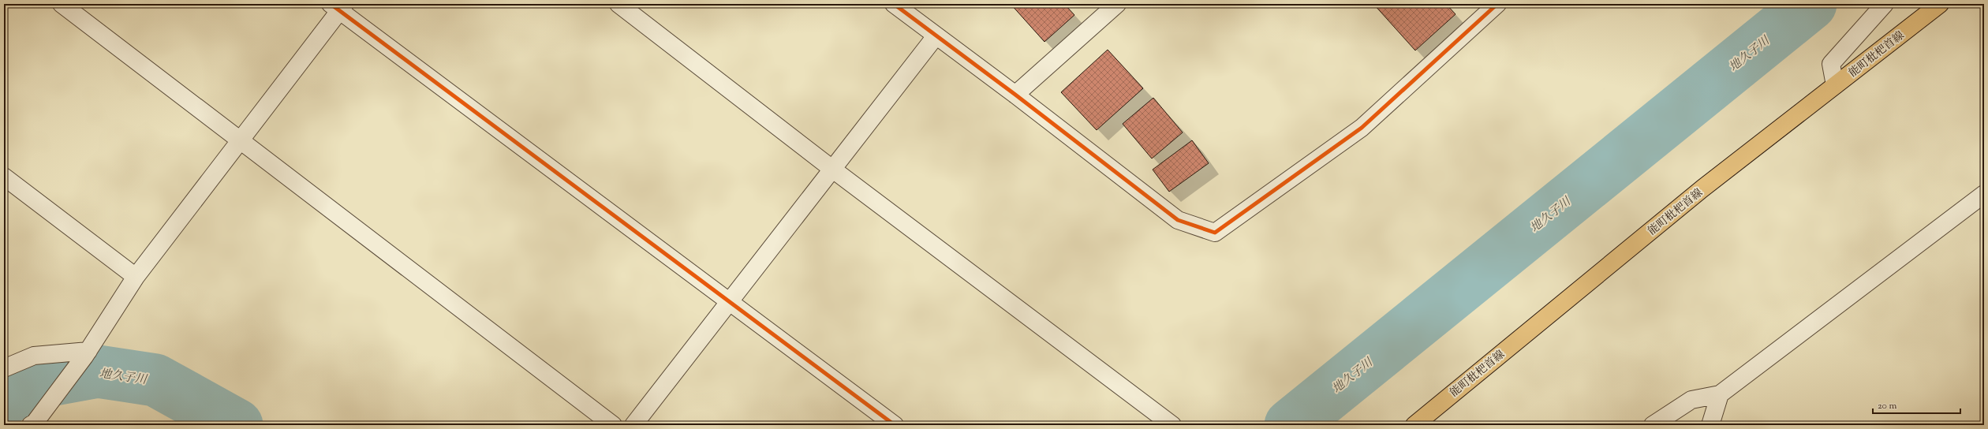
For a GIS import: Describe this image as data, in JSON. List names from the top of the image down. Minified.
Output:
{"streets":{"main road":["能町枇杷首線"]},"water":["地久子川"],"scale_bar":"20 m"}
